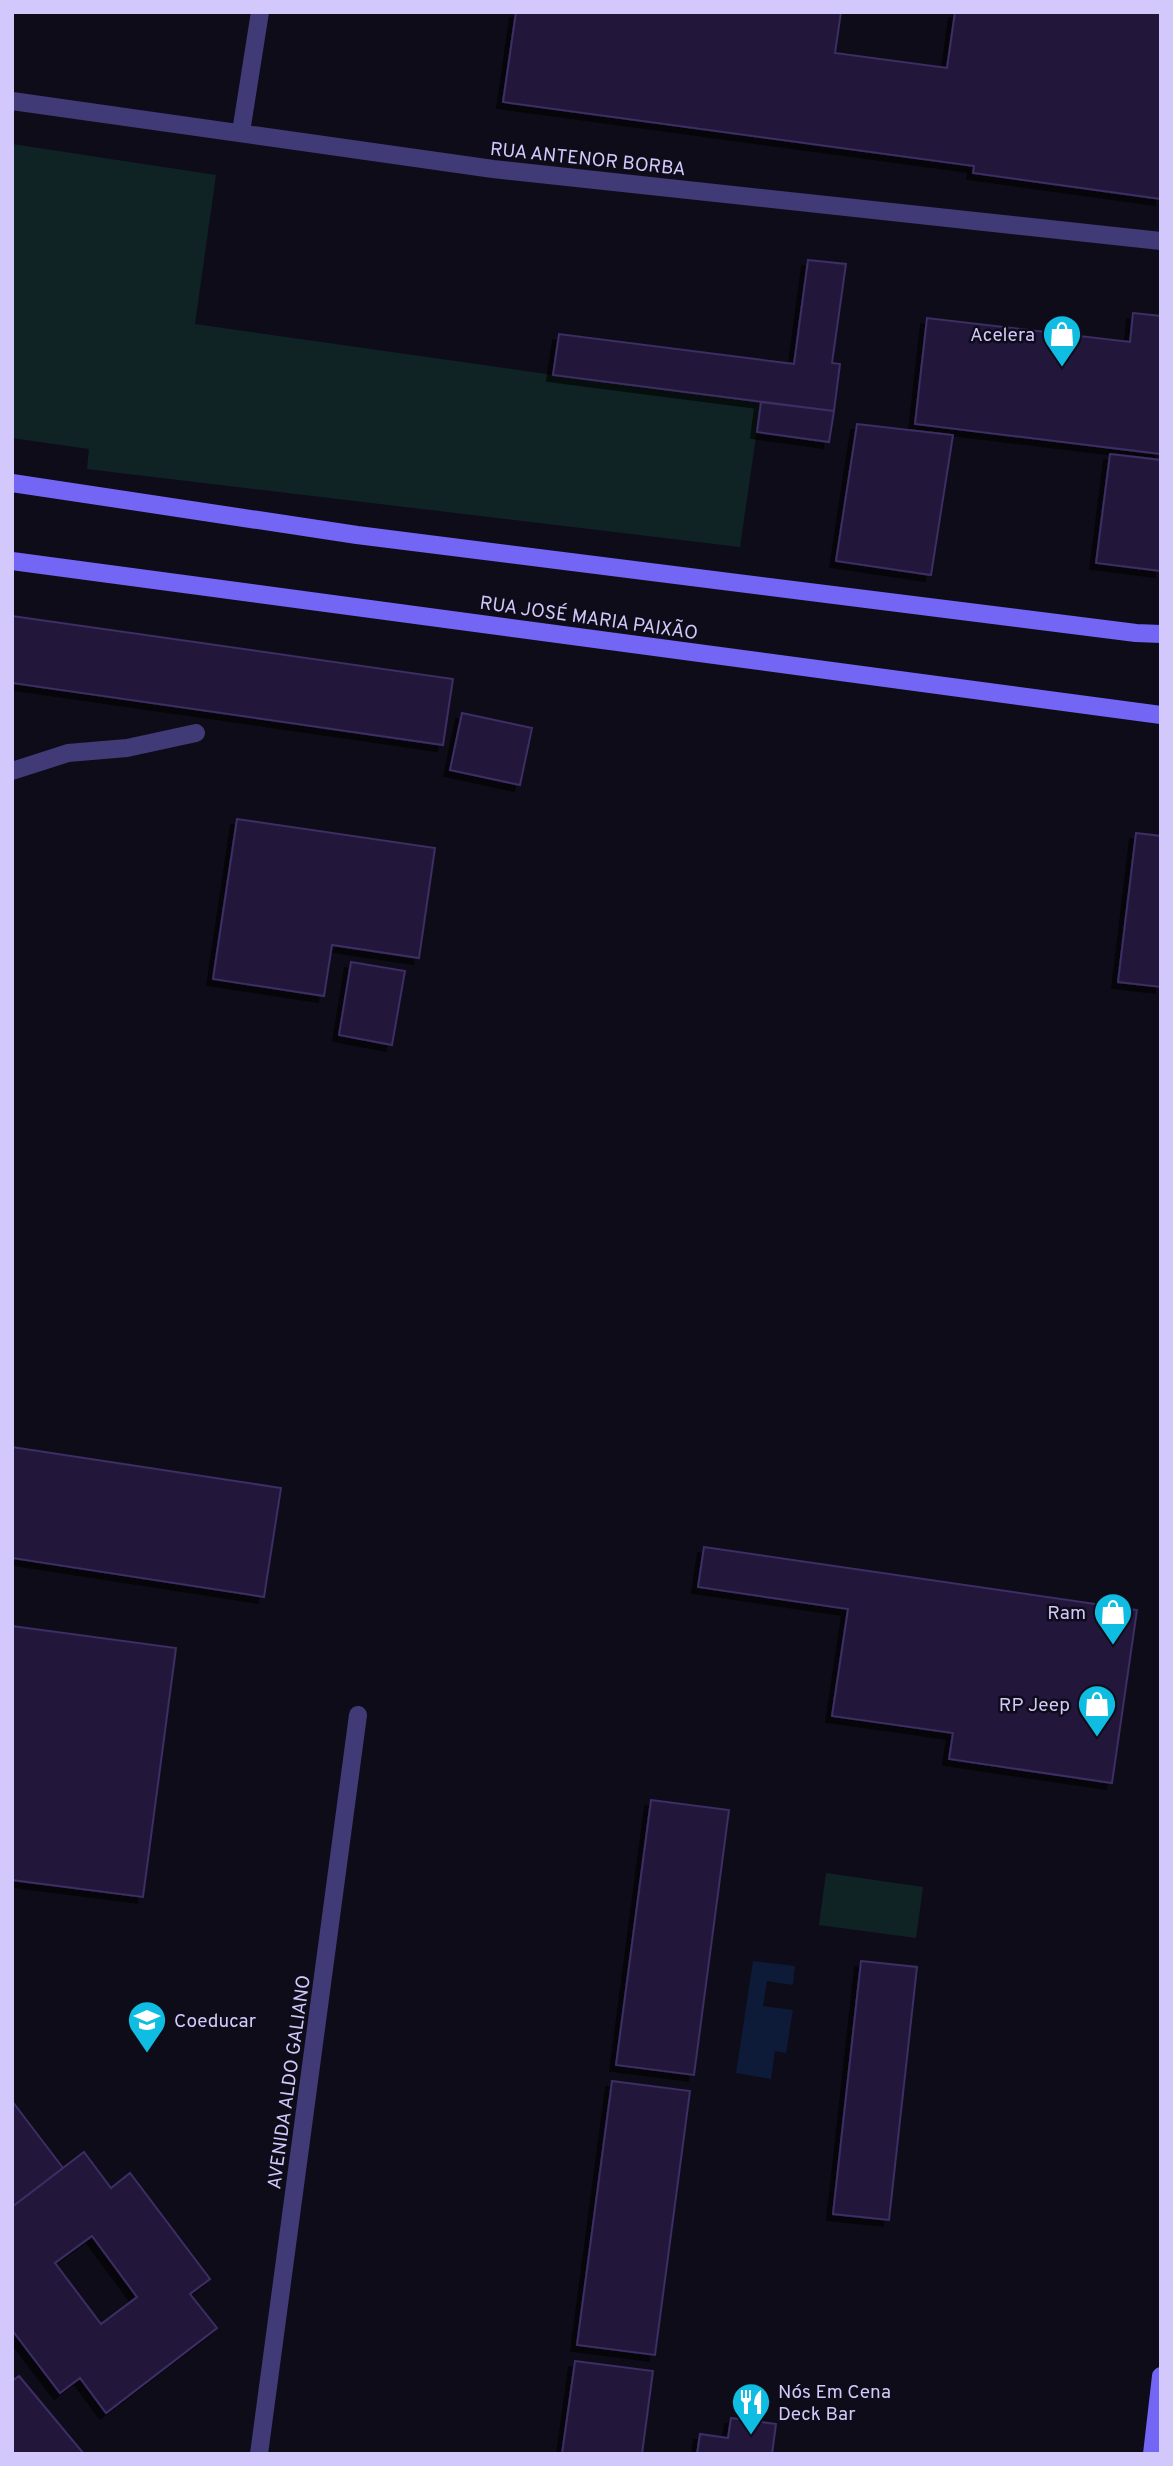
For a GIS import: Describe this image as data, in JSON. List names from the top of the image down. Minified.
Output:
{"streets":{"street":["RUA ANTENOR BORBA","RUA JOSÉ MARIA PAIXÃO","AVENIDA ALDO GALIANO"]},"places":{"shop":["Acelera","Ram","RP Jeep"],"school or university":["Coeducar"],"restaurant":["Nós Em Cena Deck Bar"]}}
